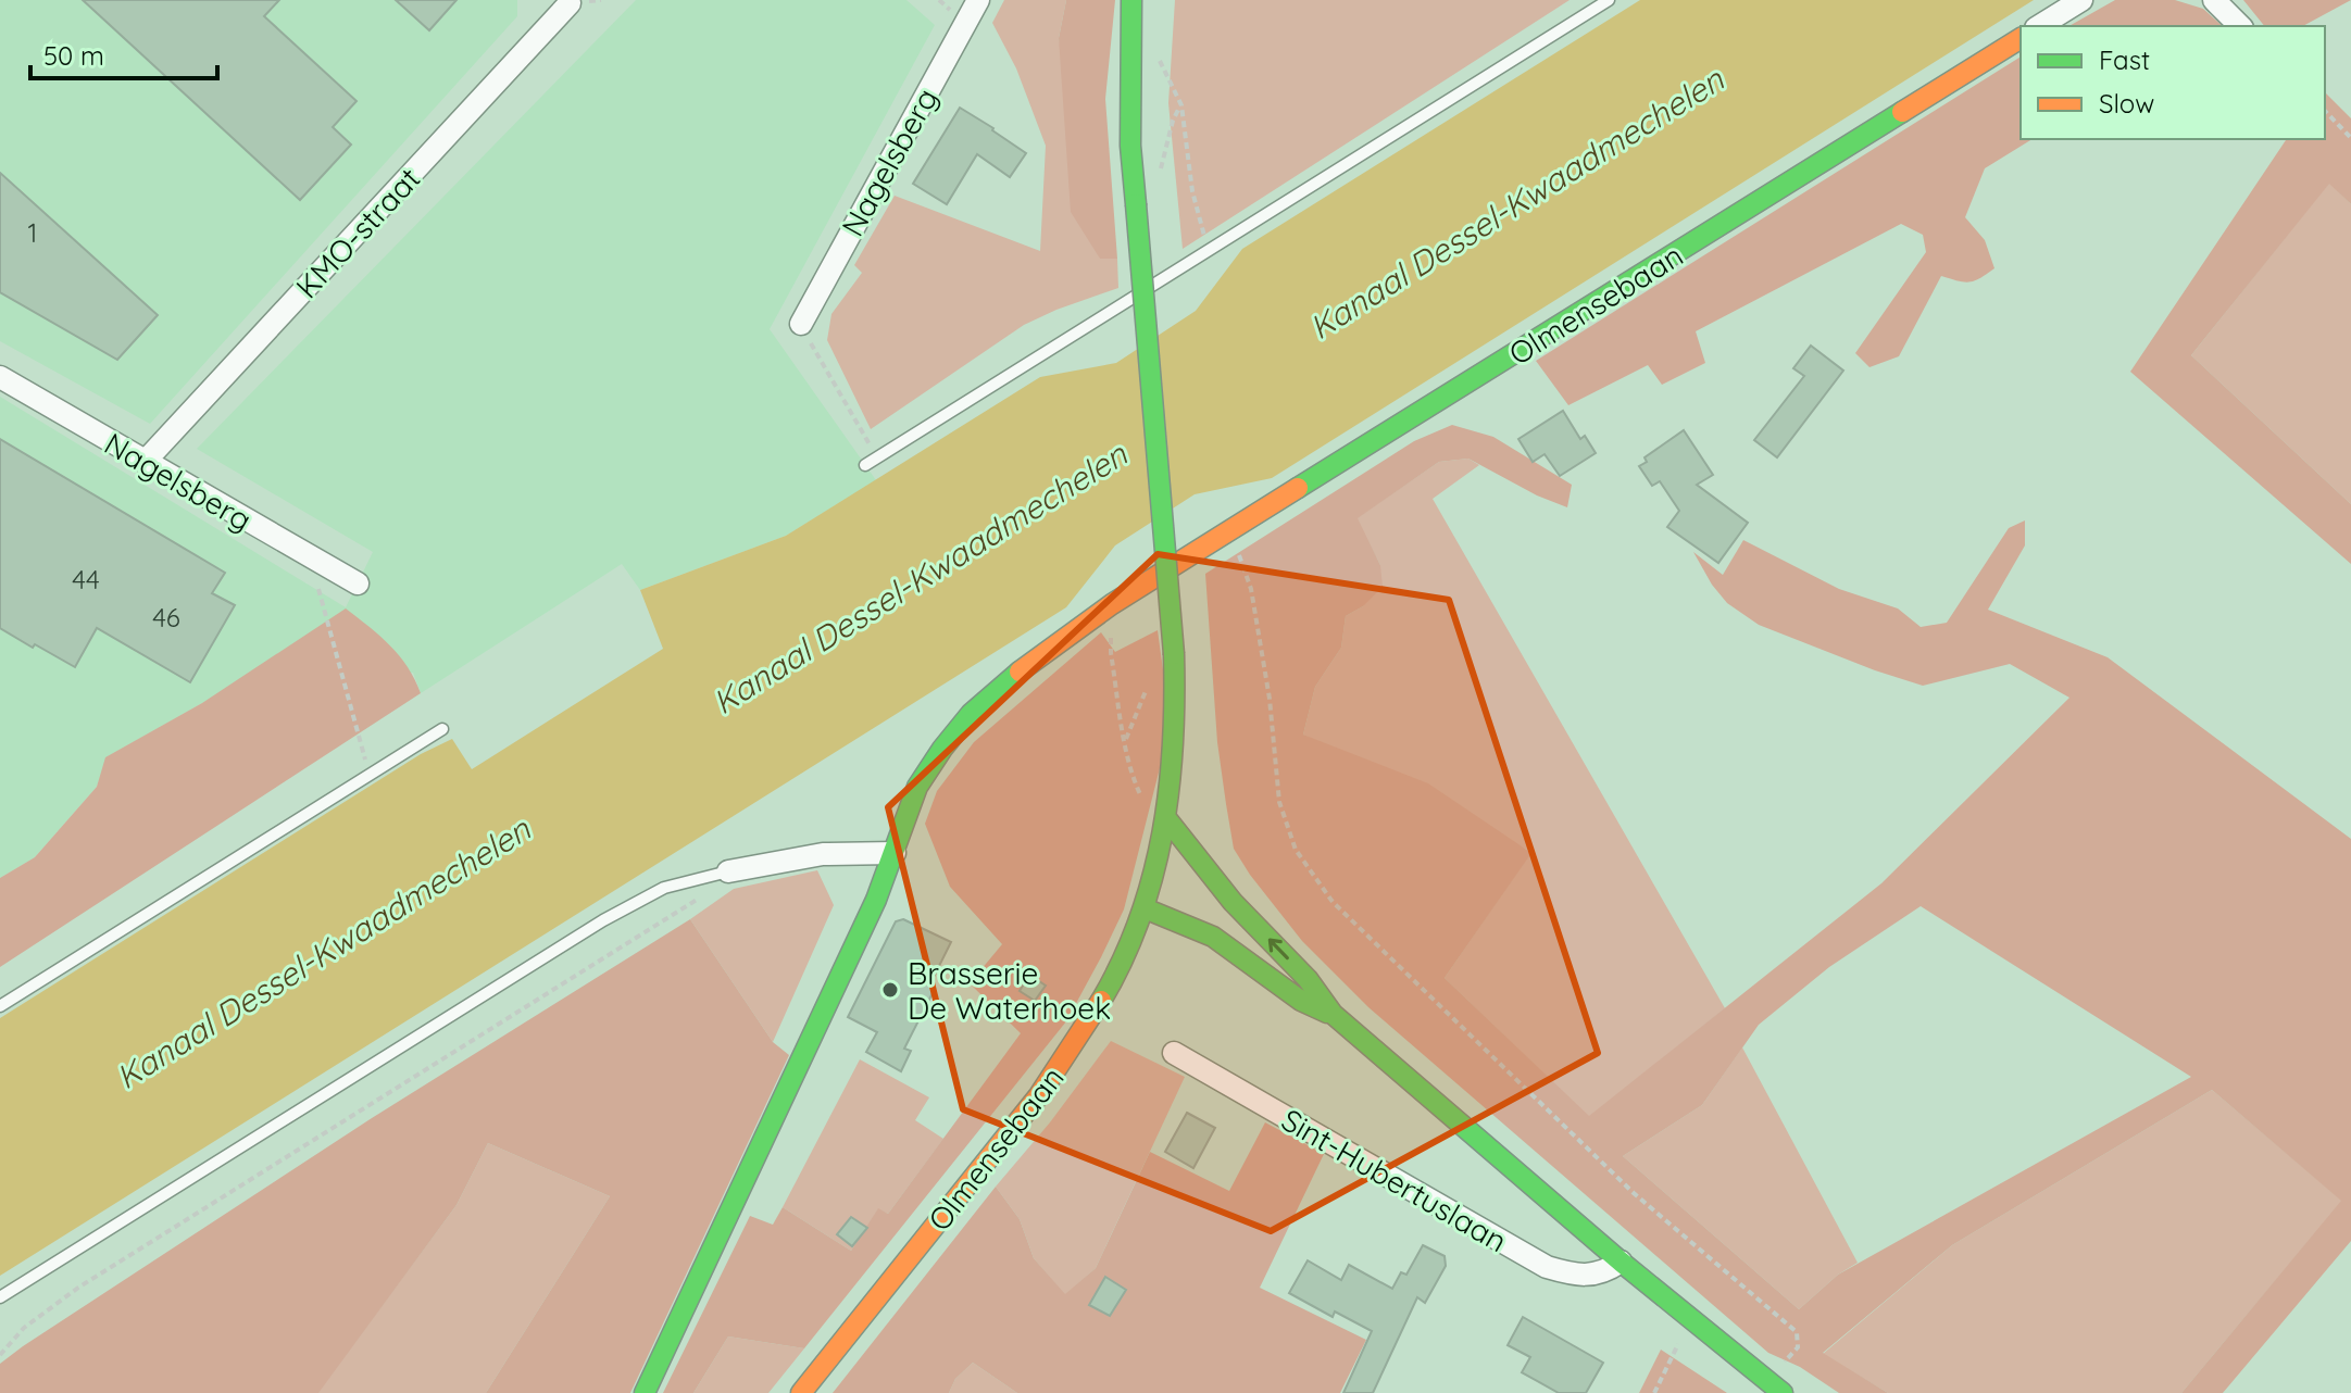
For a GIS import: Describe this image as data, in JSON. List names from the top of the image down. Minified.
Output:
{"streets":{"street":["Nagelsberg","KMO-straat","Olmensebaan","Sint-Hubertuslaan"]},"crossings":[["Nagelsberg","KMO-straat"],["Olmensebaan","Sint-Hubertuslaan"]],"water":["Kanaal Dessel-Kwaadmechelen"],"places":["Brasserie De Waterhoek"],"house_numbers":["1","44","46"],"legend":["Fast","Slow"],"scale_bar":"50 m"}
